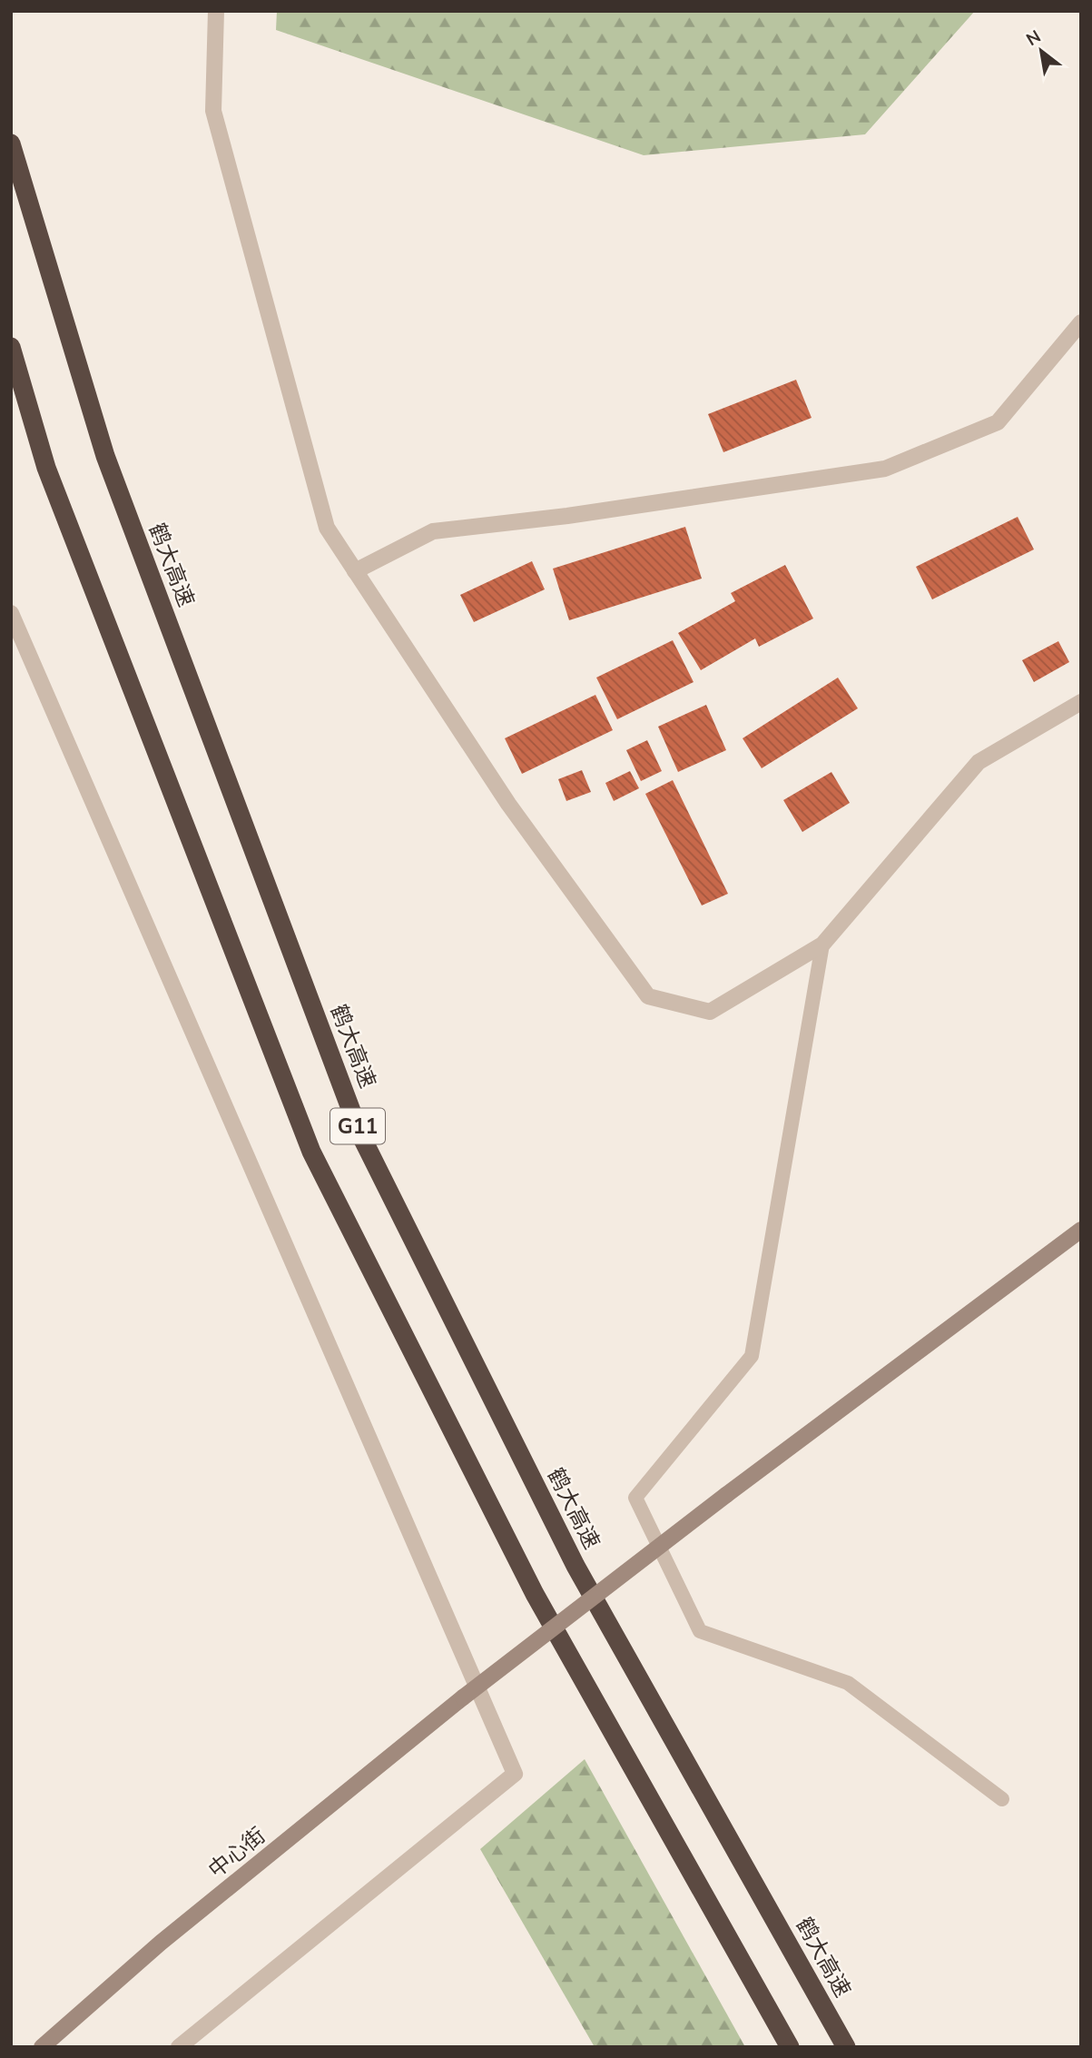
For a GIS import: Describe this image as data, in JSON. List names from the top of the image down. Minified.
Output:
{"streets":{"highway":["鹤大高速","G11"],"street":["中心街"]},"north":"top left"}
